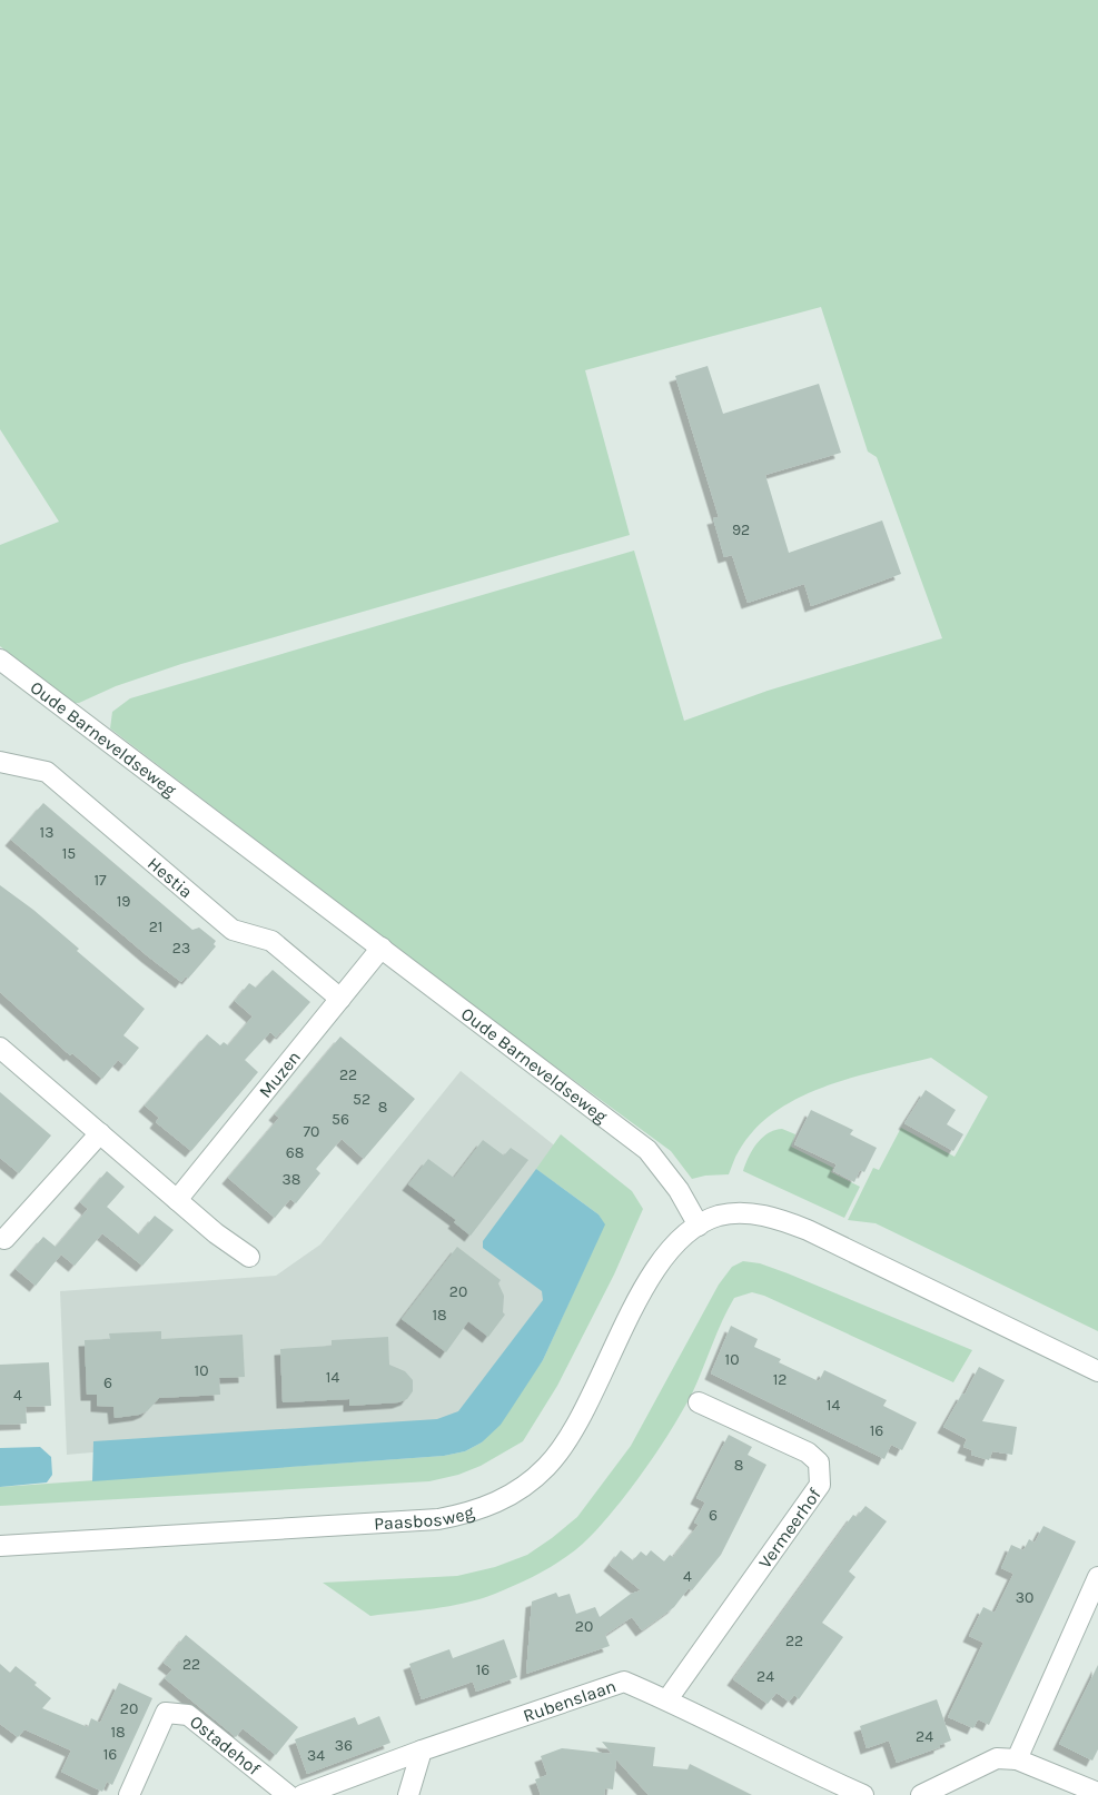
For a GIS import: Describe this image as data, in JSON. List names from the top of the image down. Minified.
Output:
{"streets":{"street":["Oude Barneveldseweg","Hestia","Muzen","Paasbosweg","Vermeerhof","Rubenslaan","Ostadehof"]},"crossings":[["Oude Barneveldseweg","Muzen"],["Oude Barneveldseweg","Paasbosweg"],["Hestia","Muzen"],["Vermeerhof","Rubenslaan"]],"house_numbers":["92","13","15","17","19","21","23","22","52","8","56","70","68","38","20","18","10","10","14","12","6","4","14","16","8","6","4","30","20","22","22","16","24","20","18","24","36","16","34"]}
